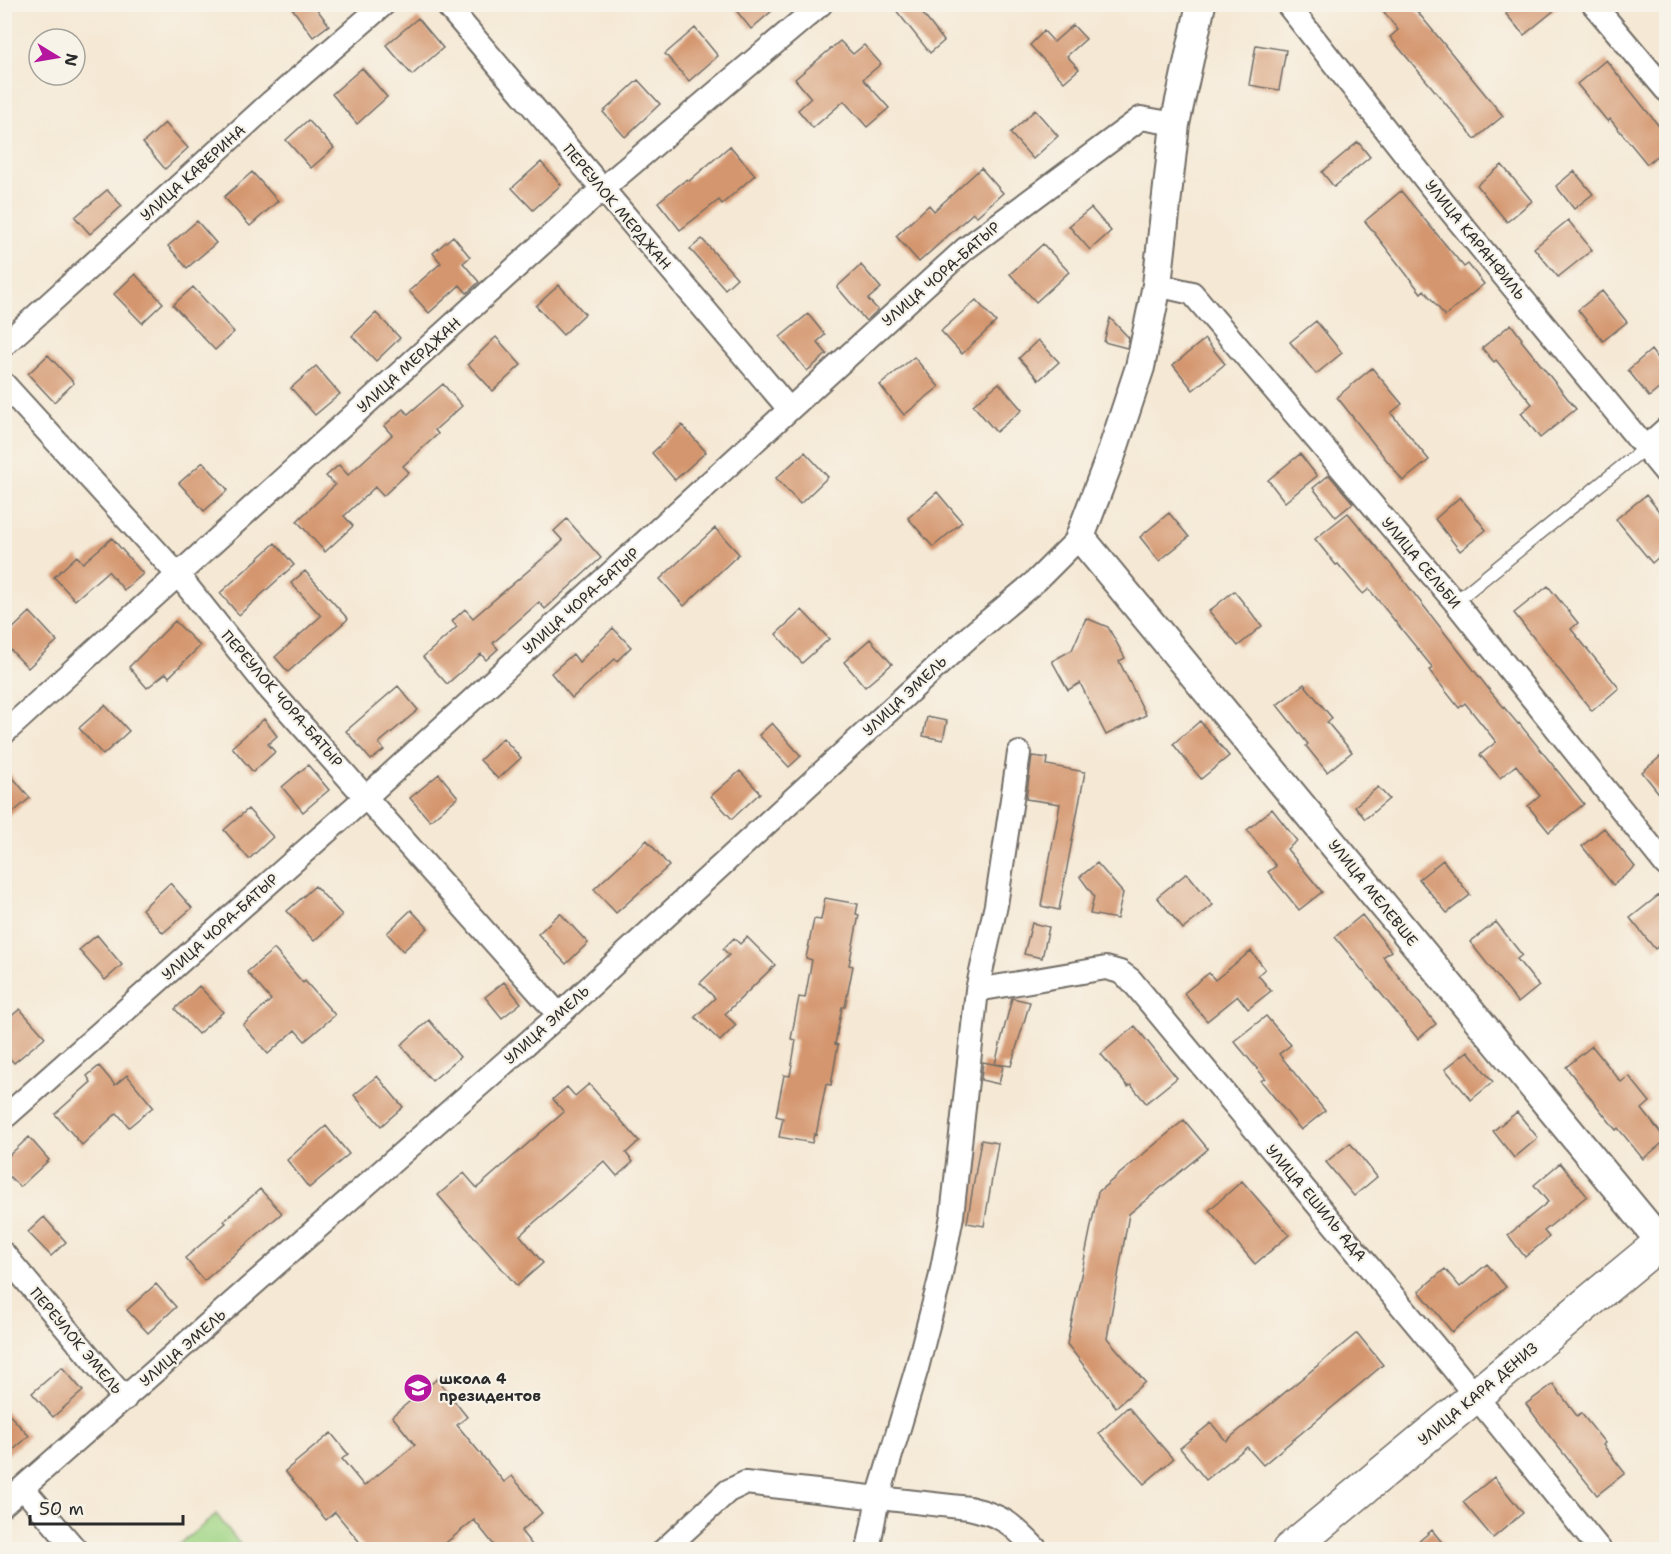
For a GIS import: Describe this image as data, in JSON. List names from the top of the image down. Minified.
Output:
{"streets":{"main road":["УЛИЦА КАРА ДЕНИЗ"],"street":["УЛИЦА КАВЕРИНА","ПЕРЕУЛОК МЕРДЖАН","УЛИЦА КАРАНФИЛЬ","УЛИЦА ЧОРА-БАТЫР","УЛИЦА МЕРДЖАН","УЛИЦА СЕЛЬБИ","УЛИЦА ЭМЕЛЬ","ПЕРЕУЛОК ЧОРА-БАТЫР","УЛИЦА МЕЛЕВШЕ","УЛИЦА ЕШИЛЬ АДА","ПЕРЕУЛОК ЭМЕЛЬ"]},"crossings":[["ПЕРЕУЛОК МЕРДЖАН","УЛИЦА ЧОРА-БАТЫР"],["ПЕРЕУЛОК МЕРДЖАН","УЛИЦА МЕРДЖАН"],["УЛИЦА ЧОРА-БАТЫР","ПЕРЕУЛОК ЧОРА-БАТЫР"],["УЛИЦА МЕРДЖАН","ПЕРЕУЛОК ЧОРА-БАТЫР"],["УЛИЦА ЭМЕЛЬ","ПЕРЕУЛОК ЧОРА-БАТЫР"],["УЛИЦА ЭМЕЛЬ","УЛИЦА МЕЛЕВШЕ"],["УЛИЦА ЭМЕЛЬ","ПЕРЕУЛОК ЭМЕЛЬ"],["УЛИЦА МЕЛЕВШЕ","УЛИЦА КАРА ДЕНИЗ"],["УЛИЦА ЕШИЛЬ АДА","УЛИЦА КАРА ДЕНИЗ"]],"places":{"school or university":["школа 4 президентов"]},"scale_bar":"50 m","north":"right"}
